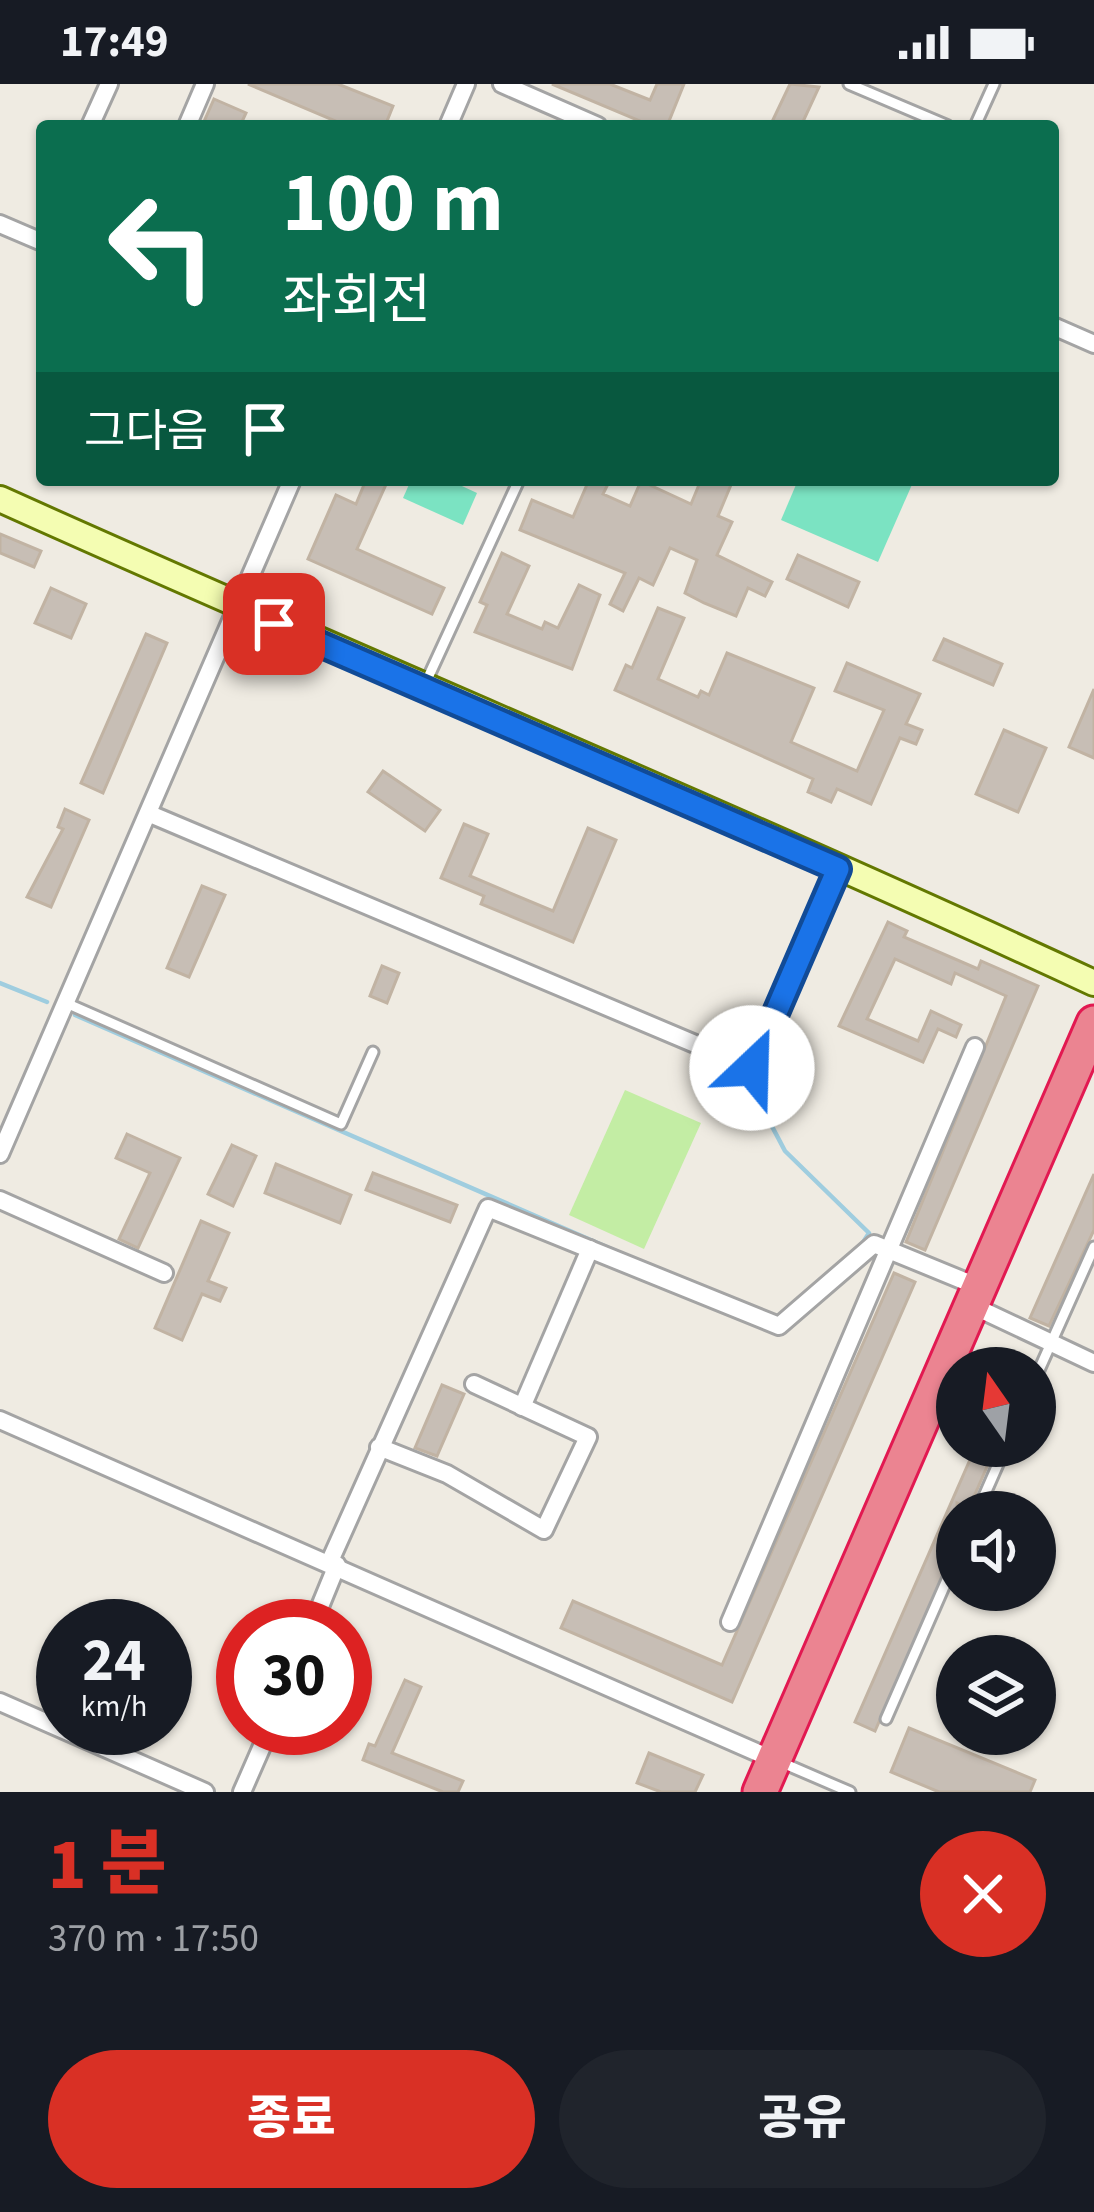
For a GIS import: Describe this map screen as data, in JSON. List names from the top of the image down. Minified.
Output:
{"north":"top","page":{"status":"17:49","turn":["100 m","좌회전"],"then":"그다음","speed":"24 km/h","limit":"30","heading":["1 분","370 m · 17:50"],"buttons":["종료","공유"]}}
